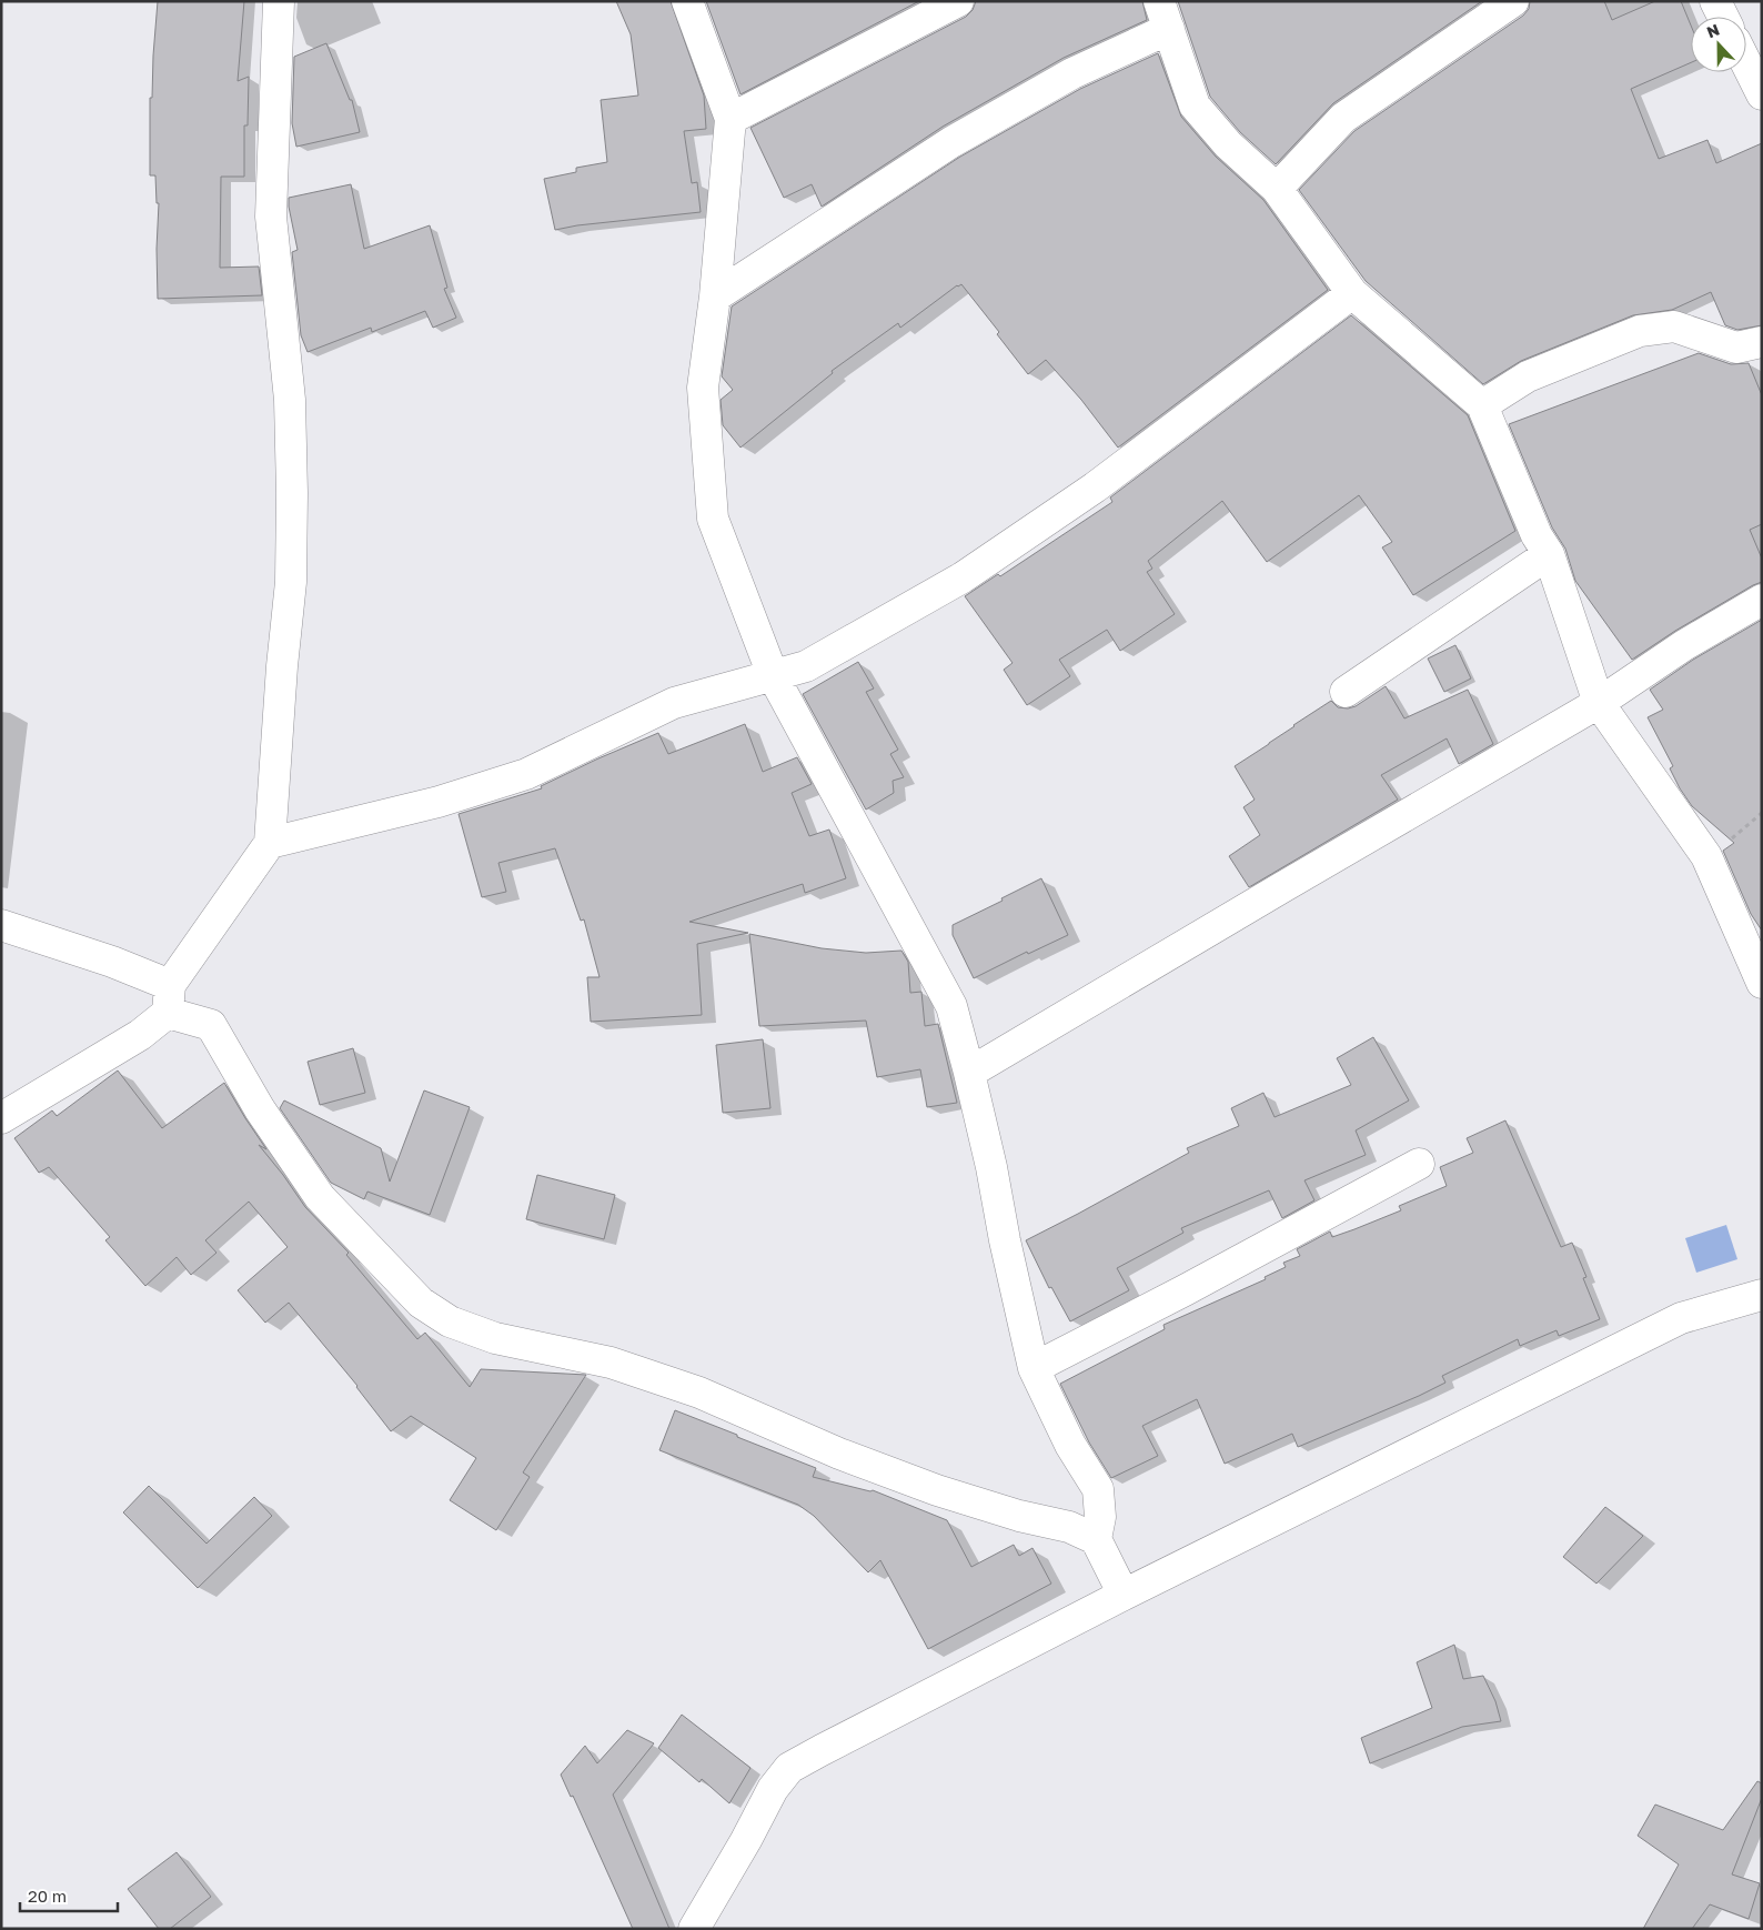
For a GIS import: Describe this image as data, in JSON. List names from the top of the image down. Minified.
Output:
{"scale_bar":"20 m","north":"top"}
